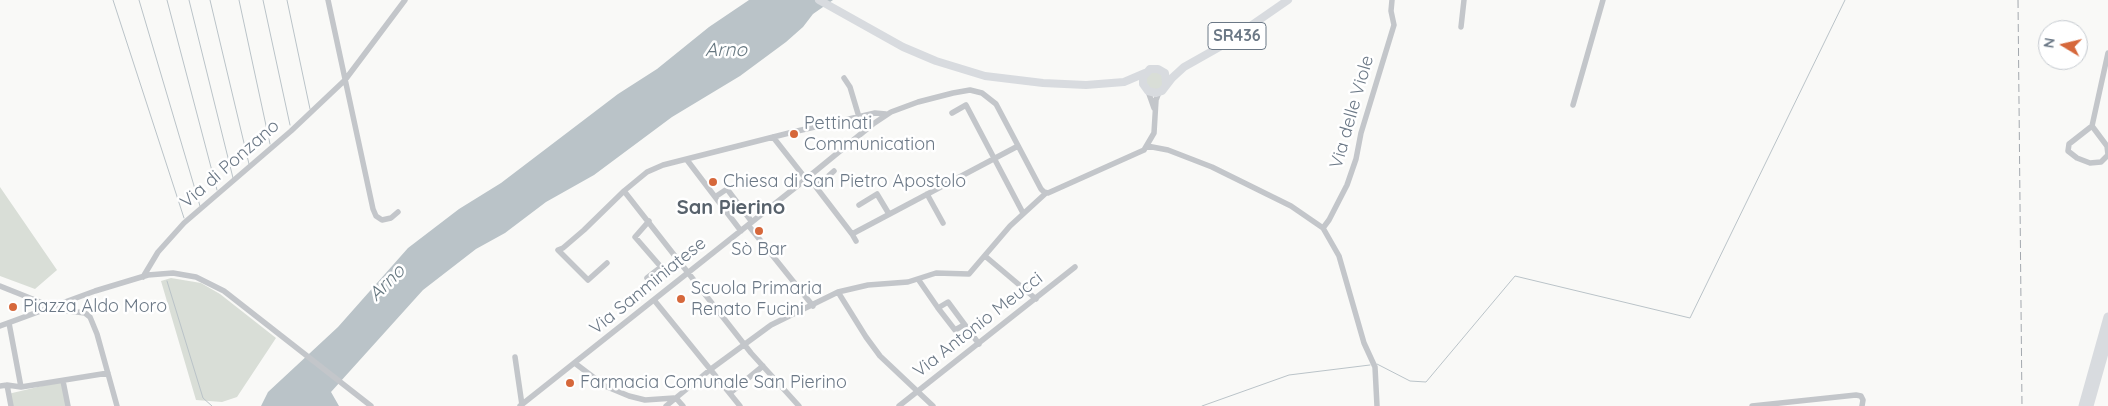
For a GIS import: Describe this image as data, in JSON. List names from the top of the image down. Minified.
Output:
{"streets":{"main road":["SR436"],"street":["Via delle Viole","Via di Ponzano","Via Sanminiatese","Via Antonio Meucci"]},"districts":["San Pierino"],"water":["Arno"],"places":["Pettinati Communication","Chiesa di San Pietro Apostolo","Sò Bar","Scuola Primaria Renato Fucini","Piazza Aldo Moro","Farmacia Comunale San Pierino"],"north":"left"}
